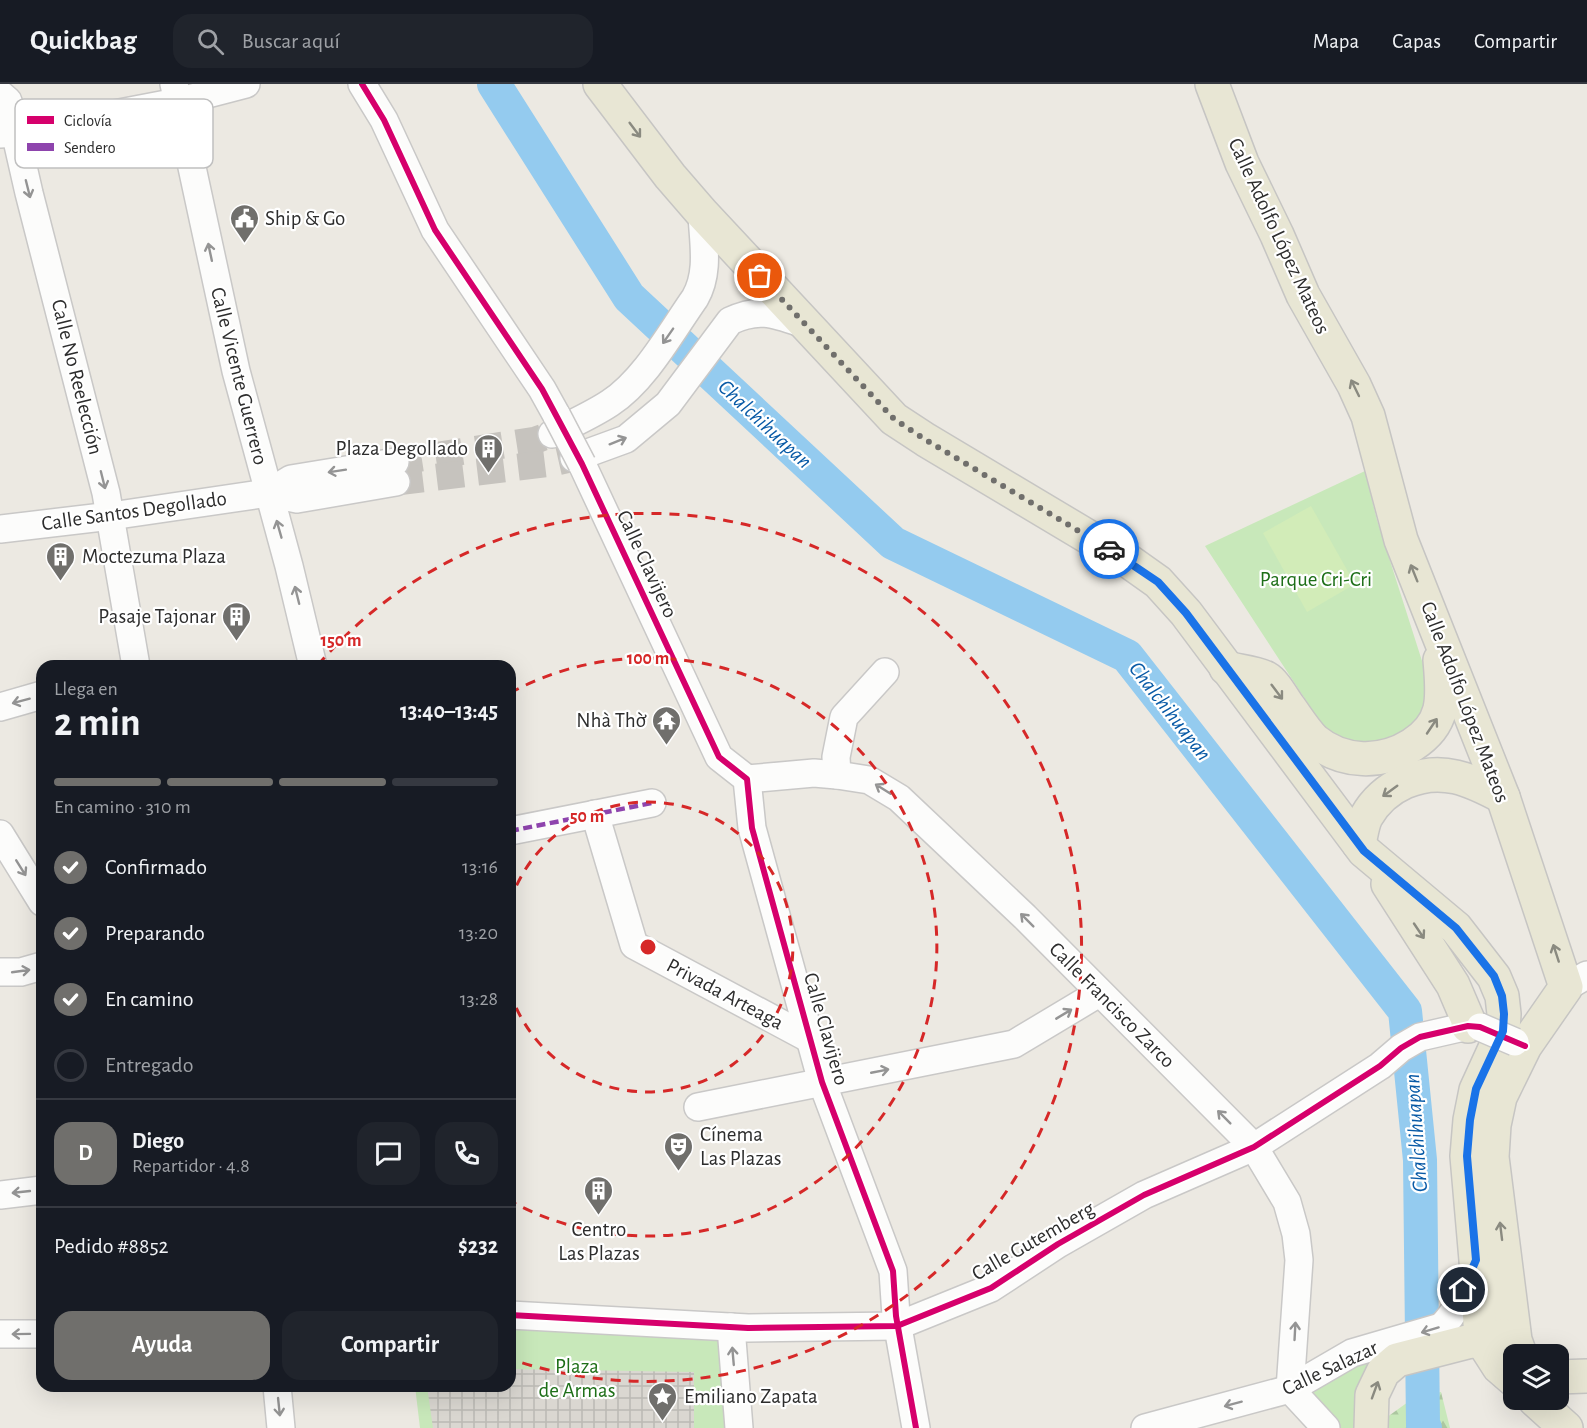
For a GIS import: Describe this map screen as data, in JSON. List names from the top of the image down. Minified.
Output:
{"streets":{"main road":["Calle Adolfo López Mateos"],"street":["Calle Vicente Guerrero","Calle No Reelección","Calle Santos Degollado","Calle Clavijero","Privada Arteaga","Calle Francisco Zarco","Calle Gutemberg","Calle Salazar"]},"crossings":[["Calle Vicente Guerrero","Calle Santos Degollado"],["Calle No Reelección","Calle Santos Degollado"],["Calle Clavijero","Privada Arteaga"],["Calle Clavijero","Calle Francisco Zarco"],["Calle Clavijero","Calle Gutemberg"],["Calle Francisco Zarco","Calle Gutemberg"],["Calle Francisco Zarco","Calle Salazar"]],"one_way":["Calle Vicente Guerrero","Calle No Reelección","Calle Francisco Zarco","Calle Salazar"],"water":["Chalchihuapan"],"parks":["Parque Cri-Cri","Plaza de Armas"],"places":{"public building":["Ship & Go"],"building":["Plaza Degollado","Moctezuma Plaza","Pasaje Tajonar","Centro Las Plazas"],"temple":["Nhà Thờ"],"theatre":["Cínema Las Plazas"],"place":["Emiliano Zapata"]},"legend":["Ciclovía","Sendero"],"page":{"header":"Quickbag","search":"Buscar aquí","nav":["Mapa","Capas","Compartir"],"heading":["2 min","Llega en","13:40–13:45"],"panel":["Diego","Repartidor · 4.8","Pedido #8852","$232"],"bar":"En camino · 310 m","list":[["Confirmado","13:16"],["Preparando","13:20"],["En camino","13:28"],"Entregado"],"round":"D","buttons":["Ayuda","Compartir"]},"rings":["150 m","100 m","50 m"]}
